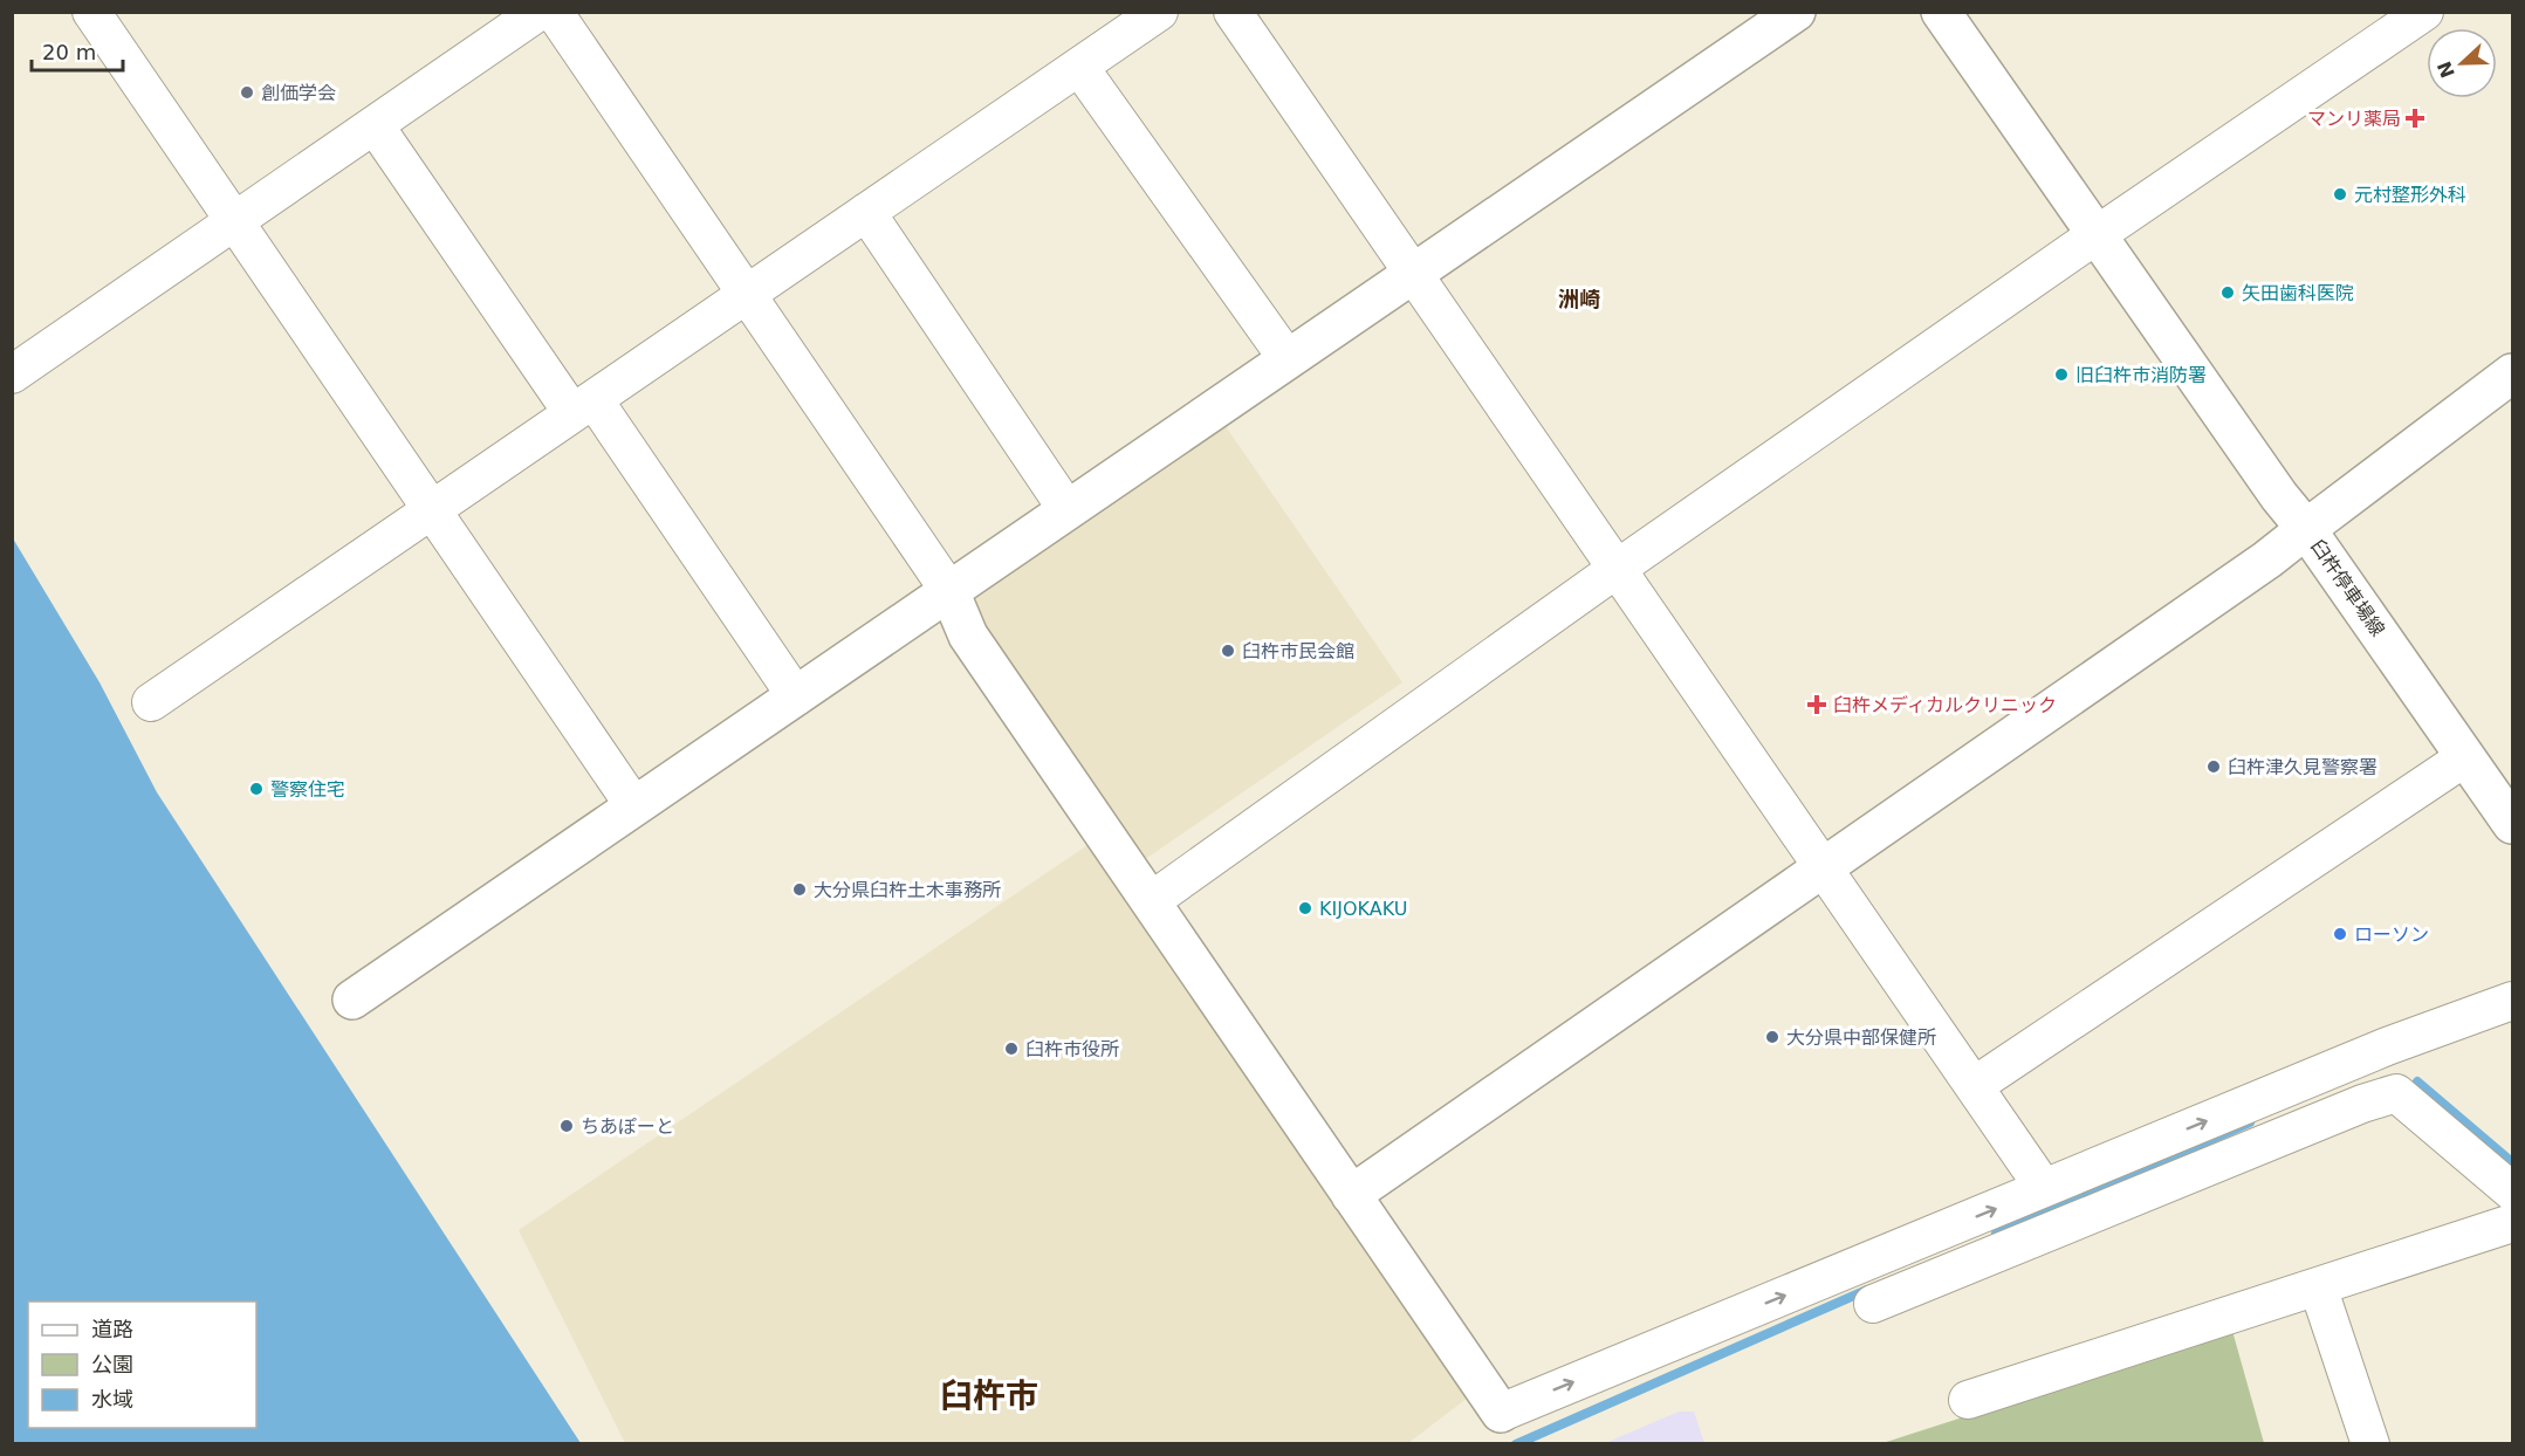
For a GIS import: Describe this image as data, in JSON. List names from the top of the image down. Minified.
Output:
{"streets":{"street":["臼杵停車場線"]},"districts":["洲崎","臼杵市"],"places":{"other":["創価学会","元村整形外科","矢田歯科医院","旧臼杵市消防署","臼杵市民会館","臼杵津久見警察署","警察住宅","大分県臼杵土木事務所","KIJOKAKU","ローソン","大分県中部保健所","臼杵市役所","ちあぽーと"],"health":["マンリ薬局","臼杵メディカルクリニック"]},"legend":["道路","公園","水域"],"scale_bar":"20 m","north":"left"}
